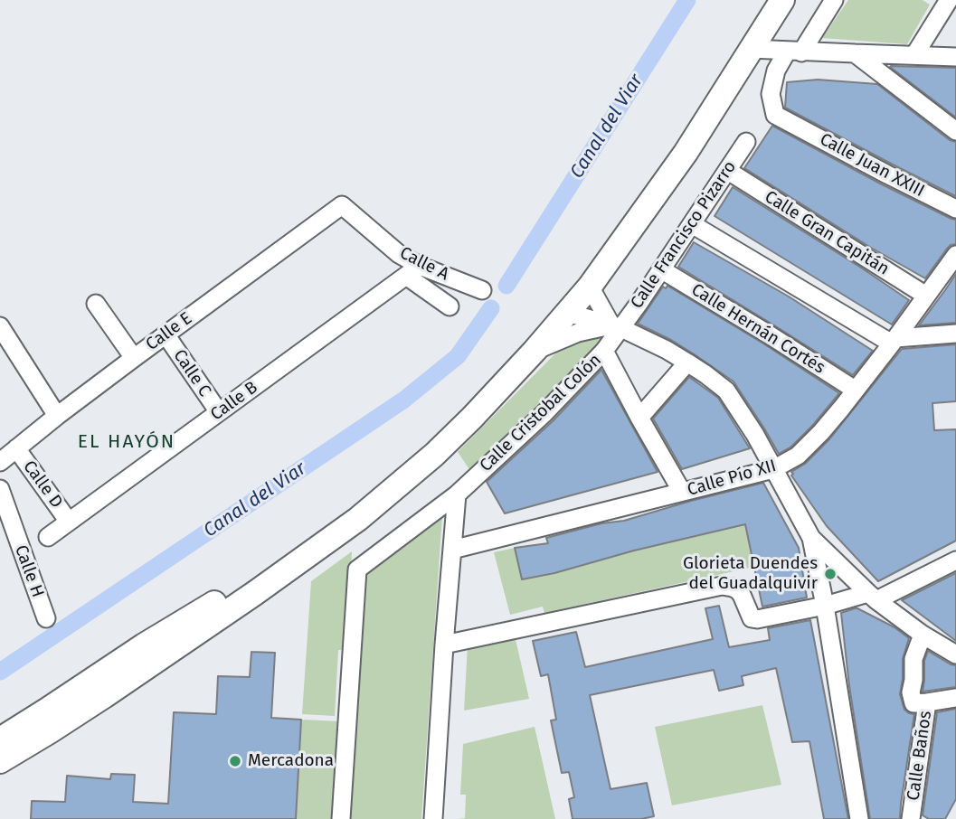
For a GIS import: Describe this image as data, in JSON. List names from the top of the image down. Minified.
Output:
{"streets":{"street":["Calle Juan XXIII","Calle Gran Capitán","Calle Francisco Pizarro","Calle A","Calle Hernán Cortés","Calle E","Calle C","Calle B","Calle Cristobal Colón","Calle Pío XII","Calle D","Calle H","Calle Baños"]},"crossings":[["Calle Gran Capitán","Calle Francisco Pizarro"],["Calle Gran Capitán","Calle Pío XII"],["Calle Francisco Pizarro","Calle Hernán Cortés"],["Calle Francisco Pizarro","Calle Cristobal Colón"],["Calle A","Calle E"],["Calle A","Calle B"],["Calle Hernán Cortés","Calle Pío XII"],["Calle E","Calle C"],["Calle E","Calle D"],["Calle C","Calle B"],["Calle B","Calle D"]],"districts":["EL HAYÓN"],"water":["Canal del Viar"],"places":["Glorieta Duendes del Guadalquivir","Mercadona"]}
